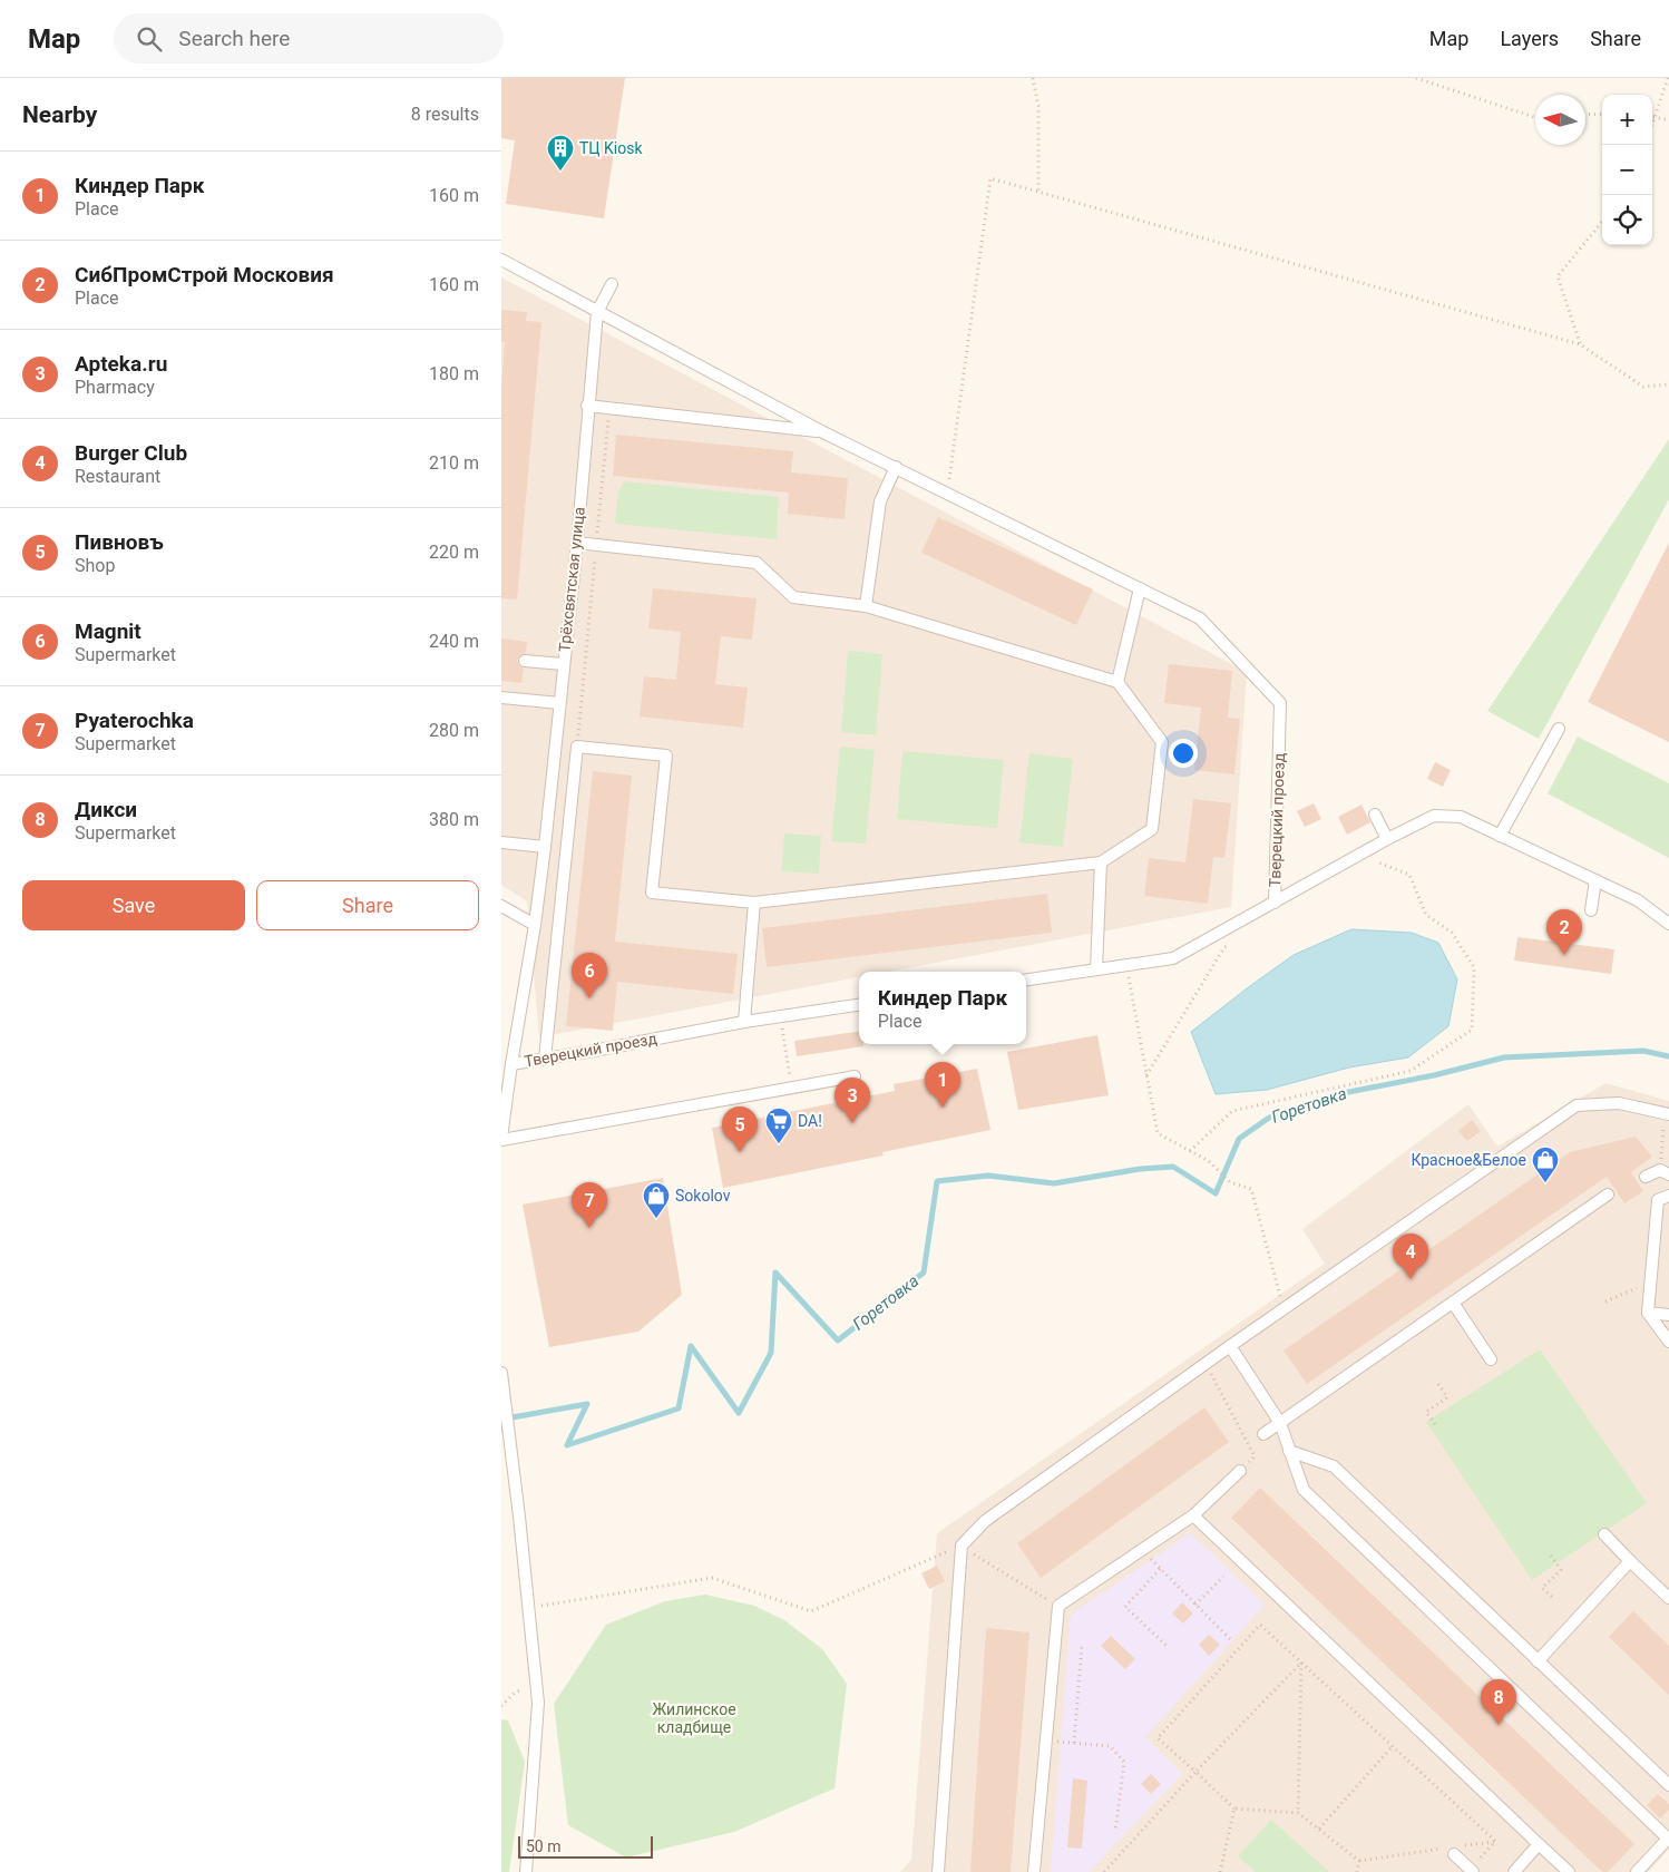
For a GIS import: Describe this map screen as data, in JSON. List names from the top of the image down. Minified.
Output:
{"streets":{"lane":["Трёхсвятская улица","Тверецкий проезд"]},"crossings":[["Трёхсвятская улица","Тверецкий проезд"]],"water":["Горетовка"],"parks":["Жилинское кладбище"],"places":{"building":["ТЦ Kiosk"],"supermarket":["DA!"],"shop":["Красное&Белое","Sokolov"]},"scale_bar":"50 m","north":"left","page":{"header":"Map","search":"Search here","nav":["Map","Layers","Share"],"heading":["Nearby","8 results"],"map_buttons":["+","−"],"list":[{"mark":"1","name":"Киндер Парк","note":"Place","value":"160 m"},{"mark":"2","name":"СибПромСтрой Московия","note":"Place","value":"160 m"},{"mark":"3","name":"Apteka.ru","note":"Pharmacy","value":"180 m"},{"mark":"4","name":"Burger Club","note":"Restaurant","value":"210 m"},{"mark":"5","name":"Пивновъ","note":"Shop","value":"220 m"},{"mark":"6","name":"Magnit","note":"Supermarket","value":"240 m"},{"mark":"7","name":"Pyaterochka","note":"Supermarket","value":"280 m"},{"mark":"8","name":"Дикси","note":"Supermarket","value":"380 m"}],"buttons":["Save","Share"],"pins":["2","6","1","3","5","7","4","8"],"popup":["Киндер Парк","Place"],"scale":"50 m"}}
